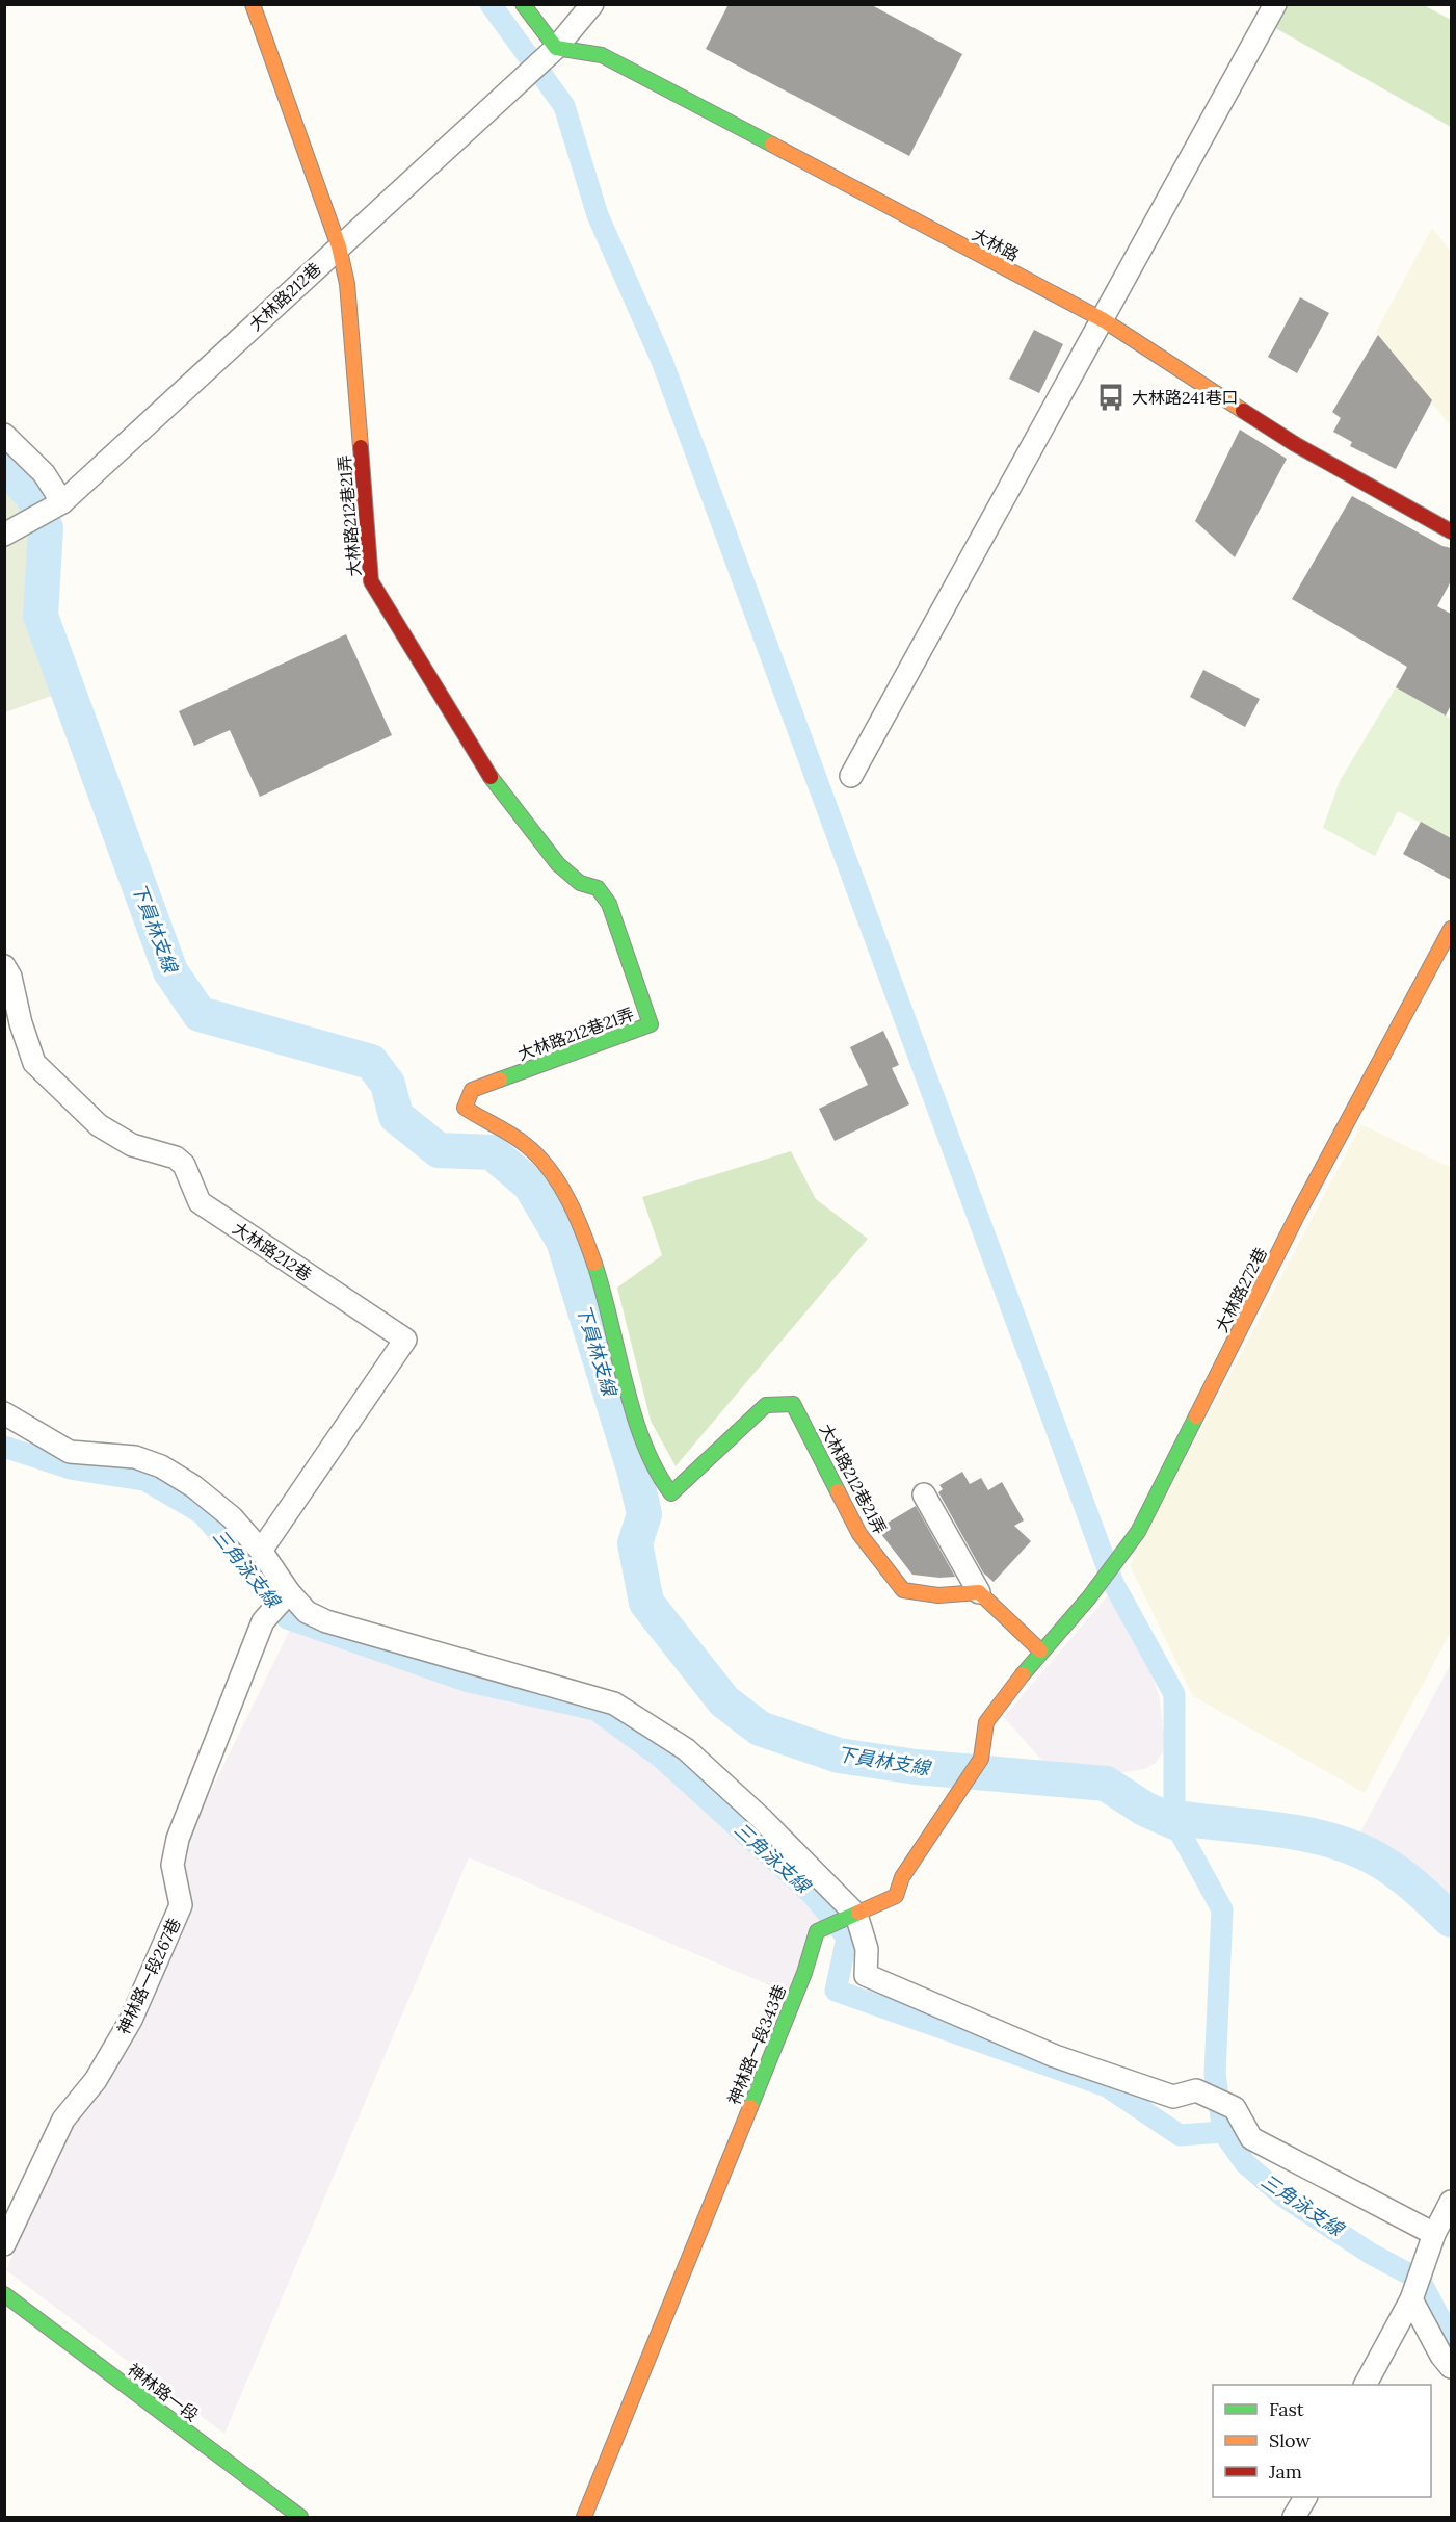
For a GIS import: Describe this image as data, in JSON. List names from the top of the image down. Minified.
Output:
{"streets":{"street":["大林路","大林路212巷","大林路212巷21弄","大林路272巷","神林路一段267巷","神林路一段343巷","神林路一段"]},"crossings":[["大林路","大林路212巷"],["大林路212巷","大林路212巷21弄"],["大林路272巷","神林路一段343巷"]],"water":["下員林支線","三角泳支線"],"places":{"bus stop":["大林路241巷口"]},"legend":["Fast","Slow","Jam"]}
